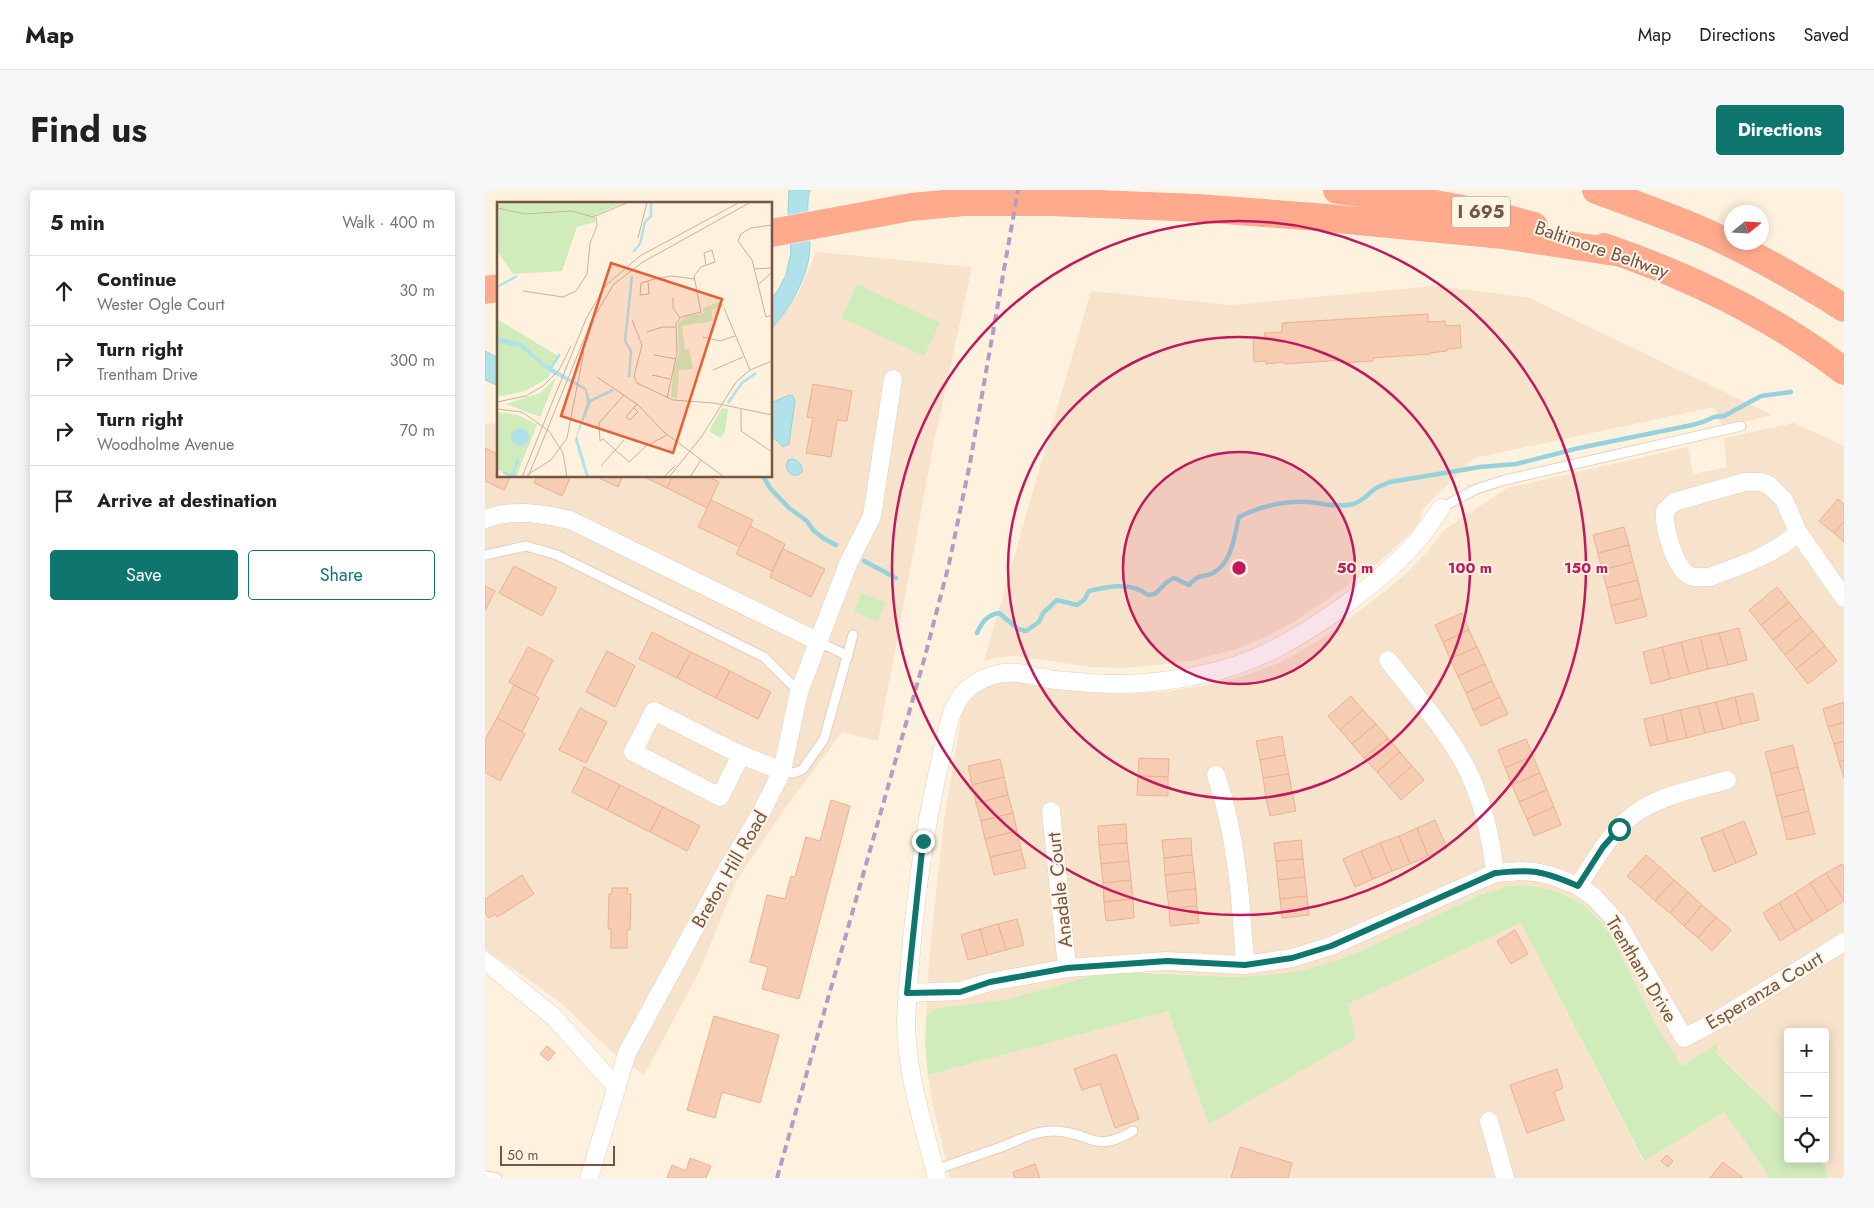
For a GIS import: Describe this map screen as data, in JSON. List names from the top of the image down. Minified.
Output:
{"streets":{"highway":["I 695","Baltimore Beltway"],"street":["Breton Hill Road","Anadale Court","Trentham Drive","Esperanza Court"]},"crossings":[["Anadale Court","Trentham Drive"],["Trentham Drive","Esperanza Court"]],"scale_bar":"50 m","north":"right","page":{"header":"Map","nav":["Map","Directions","Saved"],"title":"Find us","buttons":["Directions",["Save","Share"]],"heading":["5 min","Walk · 400 m"],"list":[["Continue","Wester Ogle Court","30 m"],["Turn right","Trentham Drive","300 m"],["Turn right","Woodholme Avenue","70 m"],"Arrive at destination"],"map_buttons":["+","−"],"scale":"50 m"},"rings":["50 m","100 m","150 m"]}
